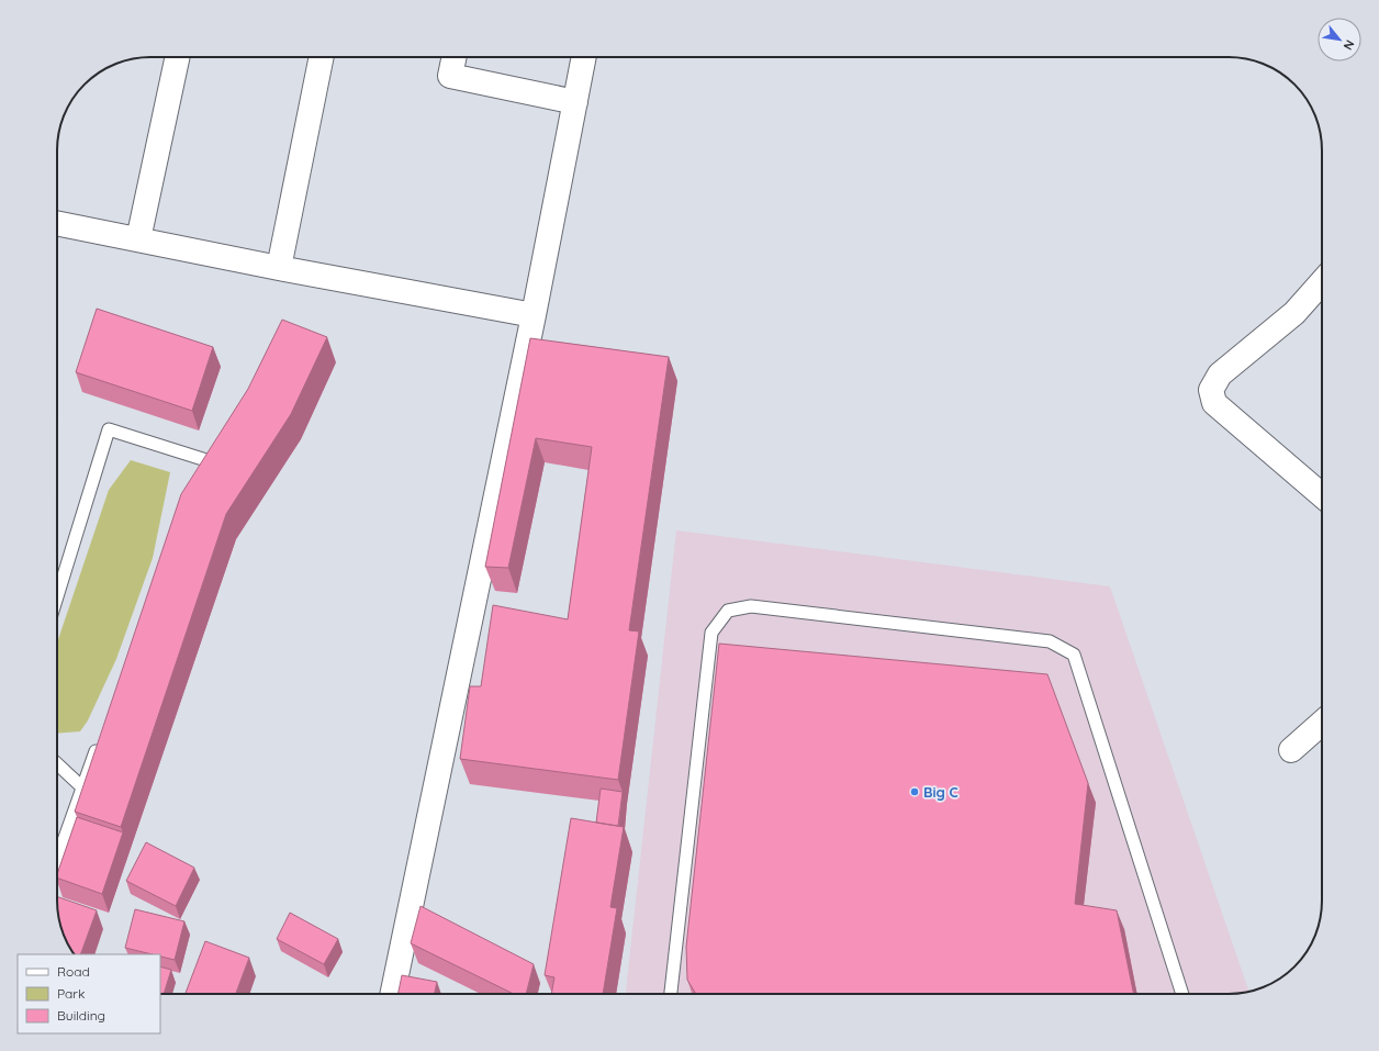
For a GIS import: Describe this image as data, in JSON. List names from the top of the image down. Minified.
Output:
{"places":["Big C"],"legend":["Road","Park","Building"],"north":"bottom right"}
